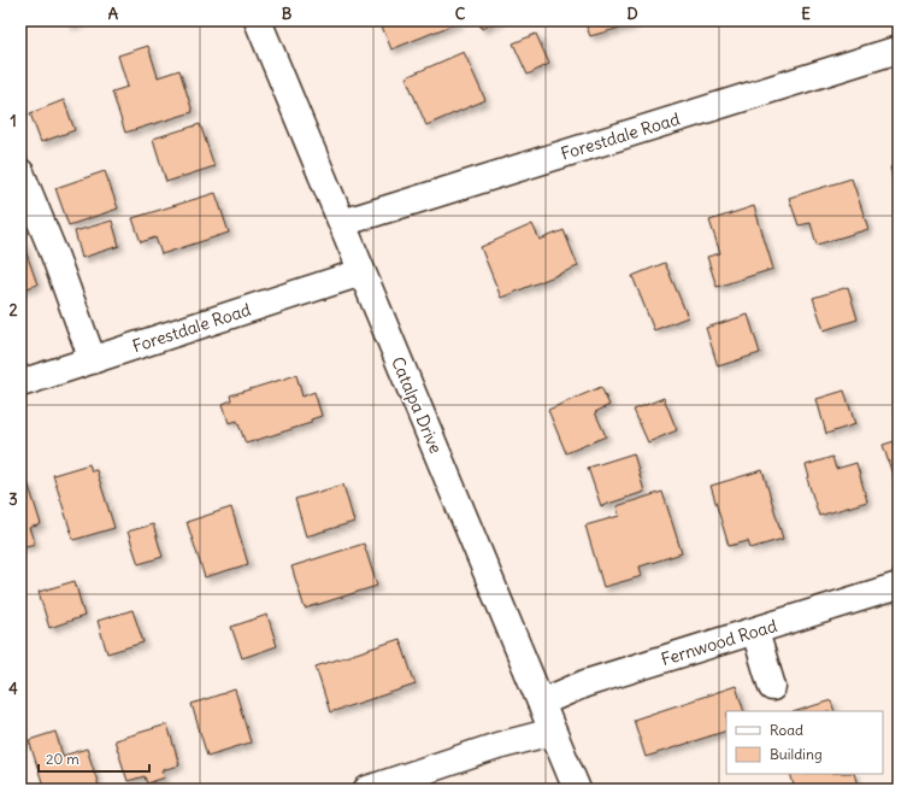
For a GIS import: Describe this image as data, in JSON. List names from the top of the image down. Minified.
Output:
{"streets":{"street":["Forestdale Road","Catalpa Drive","Fernwood Road"]},"crossings":[["Forestdale Road","Catalpa Drive"],["Catalpa Drive","Fernwood Road"]],"legend":["Road","Building"],"scale_bar":"20 m","grid":{"columns":["A","B","C","D","E"],"rows":["1","2","3","4"]}}
